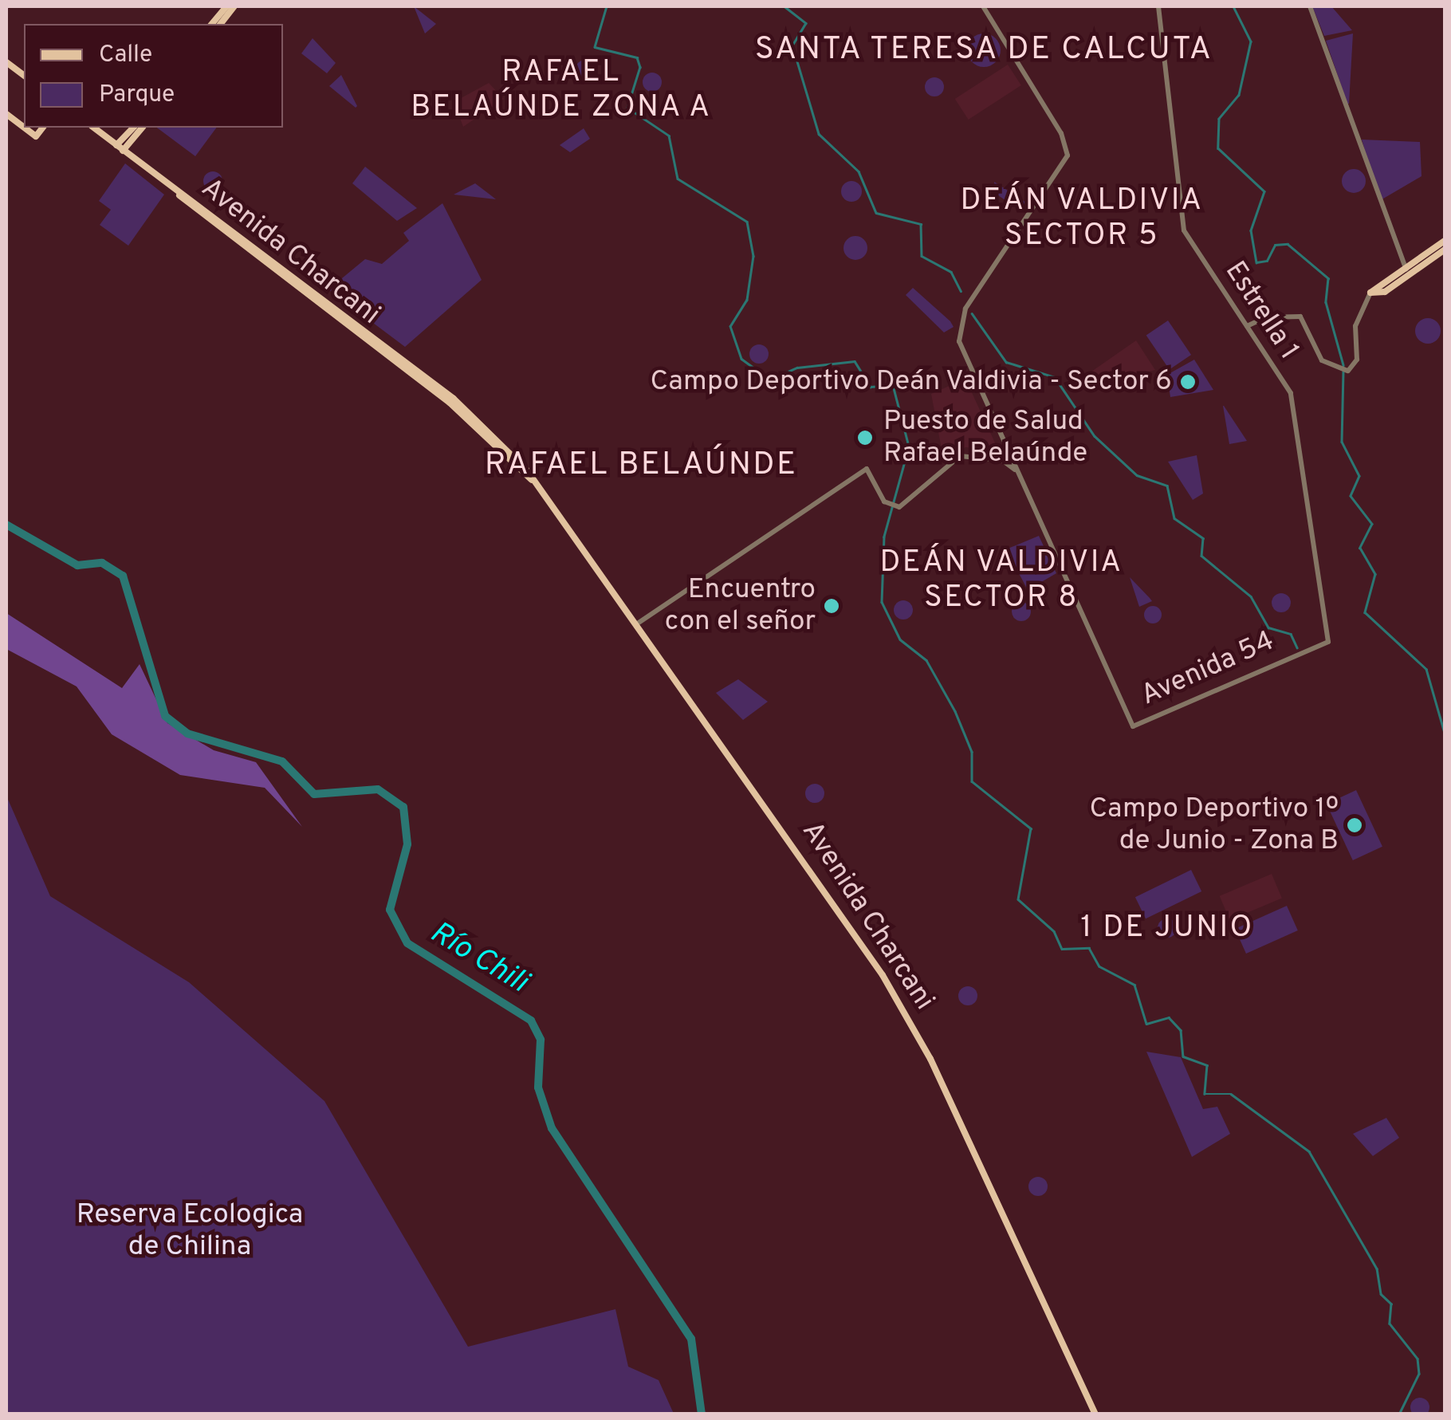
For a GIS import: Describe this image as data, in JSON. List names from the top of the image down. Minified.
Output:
{"streets":{"main road":["Avenida Charcani"],"street":["Estrella 1","Avenida 54"]},"crossings":[["Estrella 1","Avenida 54"]],"districts":["SANTA TERESA DE CALCUTA","RAFAEL BELAÚNDE ZONA A","DEÁN VALDIVIA SECTOR 5","RAFAEL BELAÚNDE","DEÁN VALDIVIA SECTOR 8","1 DE JUNIO"],"water":["Río Chili"],"parks":["Reserva Ecologica de Chilina"],"places":["Campo Deportivo Deán Valdivia - Sector 6","Puesto de Salud Rafael Belaúnde","Encuentro con el señor","Campo Deportivo 1º de Junio - Zona B"],"legend":["Calle","Parque"]}
